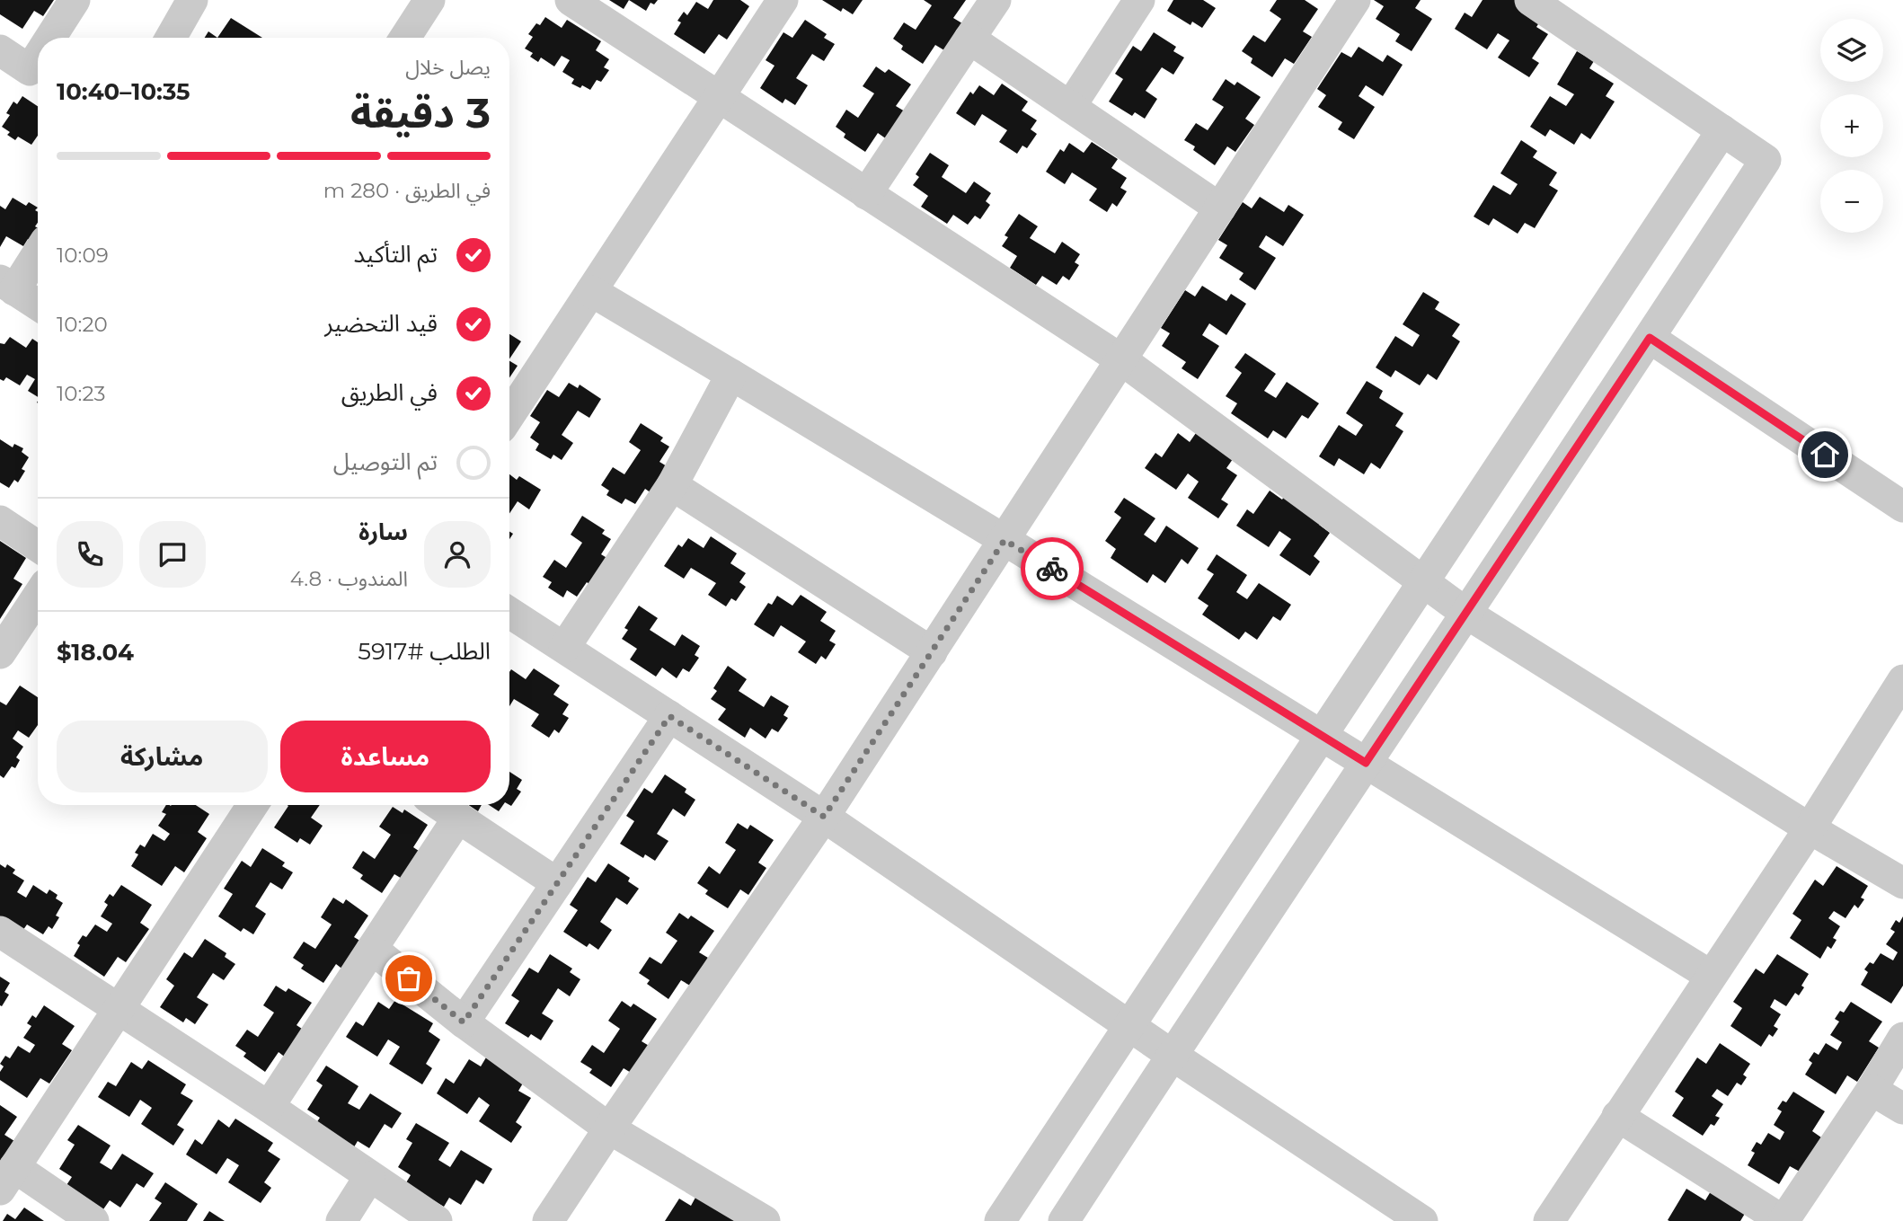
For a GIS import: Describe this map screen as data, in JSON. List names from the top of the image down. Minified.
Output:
{"page":{"map_buttons":["+","−"],"heading":["3 دقيقة","يصل خلال","10:35–10:40"],"panel":["سارة","المندوب · 4.8","الطلب #5917","$18.04"],"bar":"في الطريق · 280 m","list":[["تم التأكيد","10:09"],["قيد التحضير","10:20"],["في الطريق","10:23"],"تم التوصيل"],"buttons":["مساعدة","مشاركة"]}}
